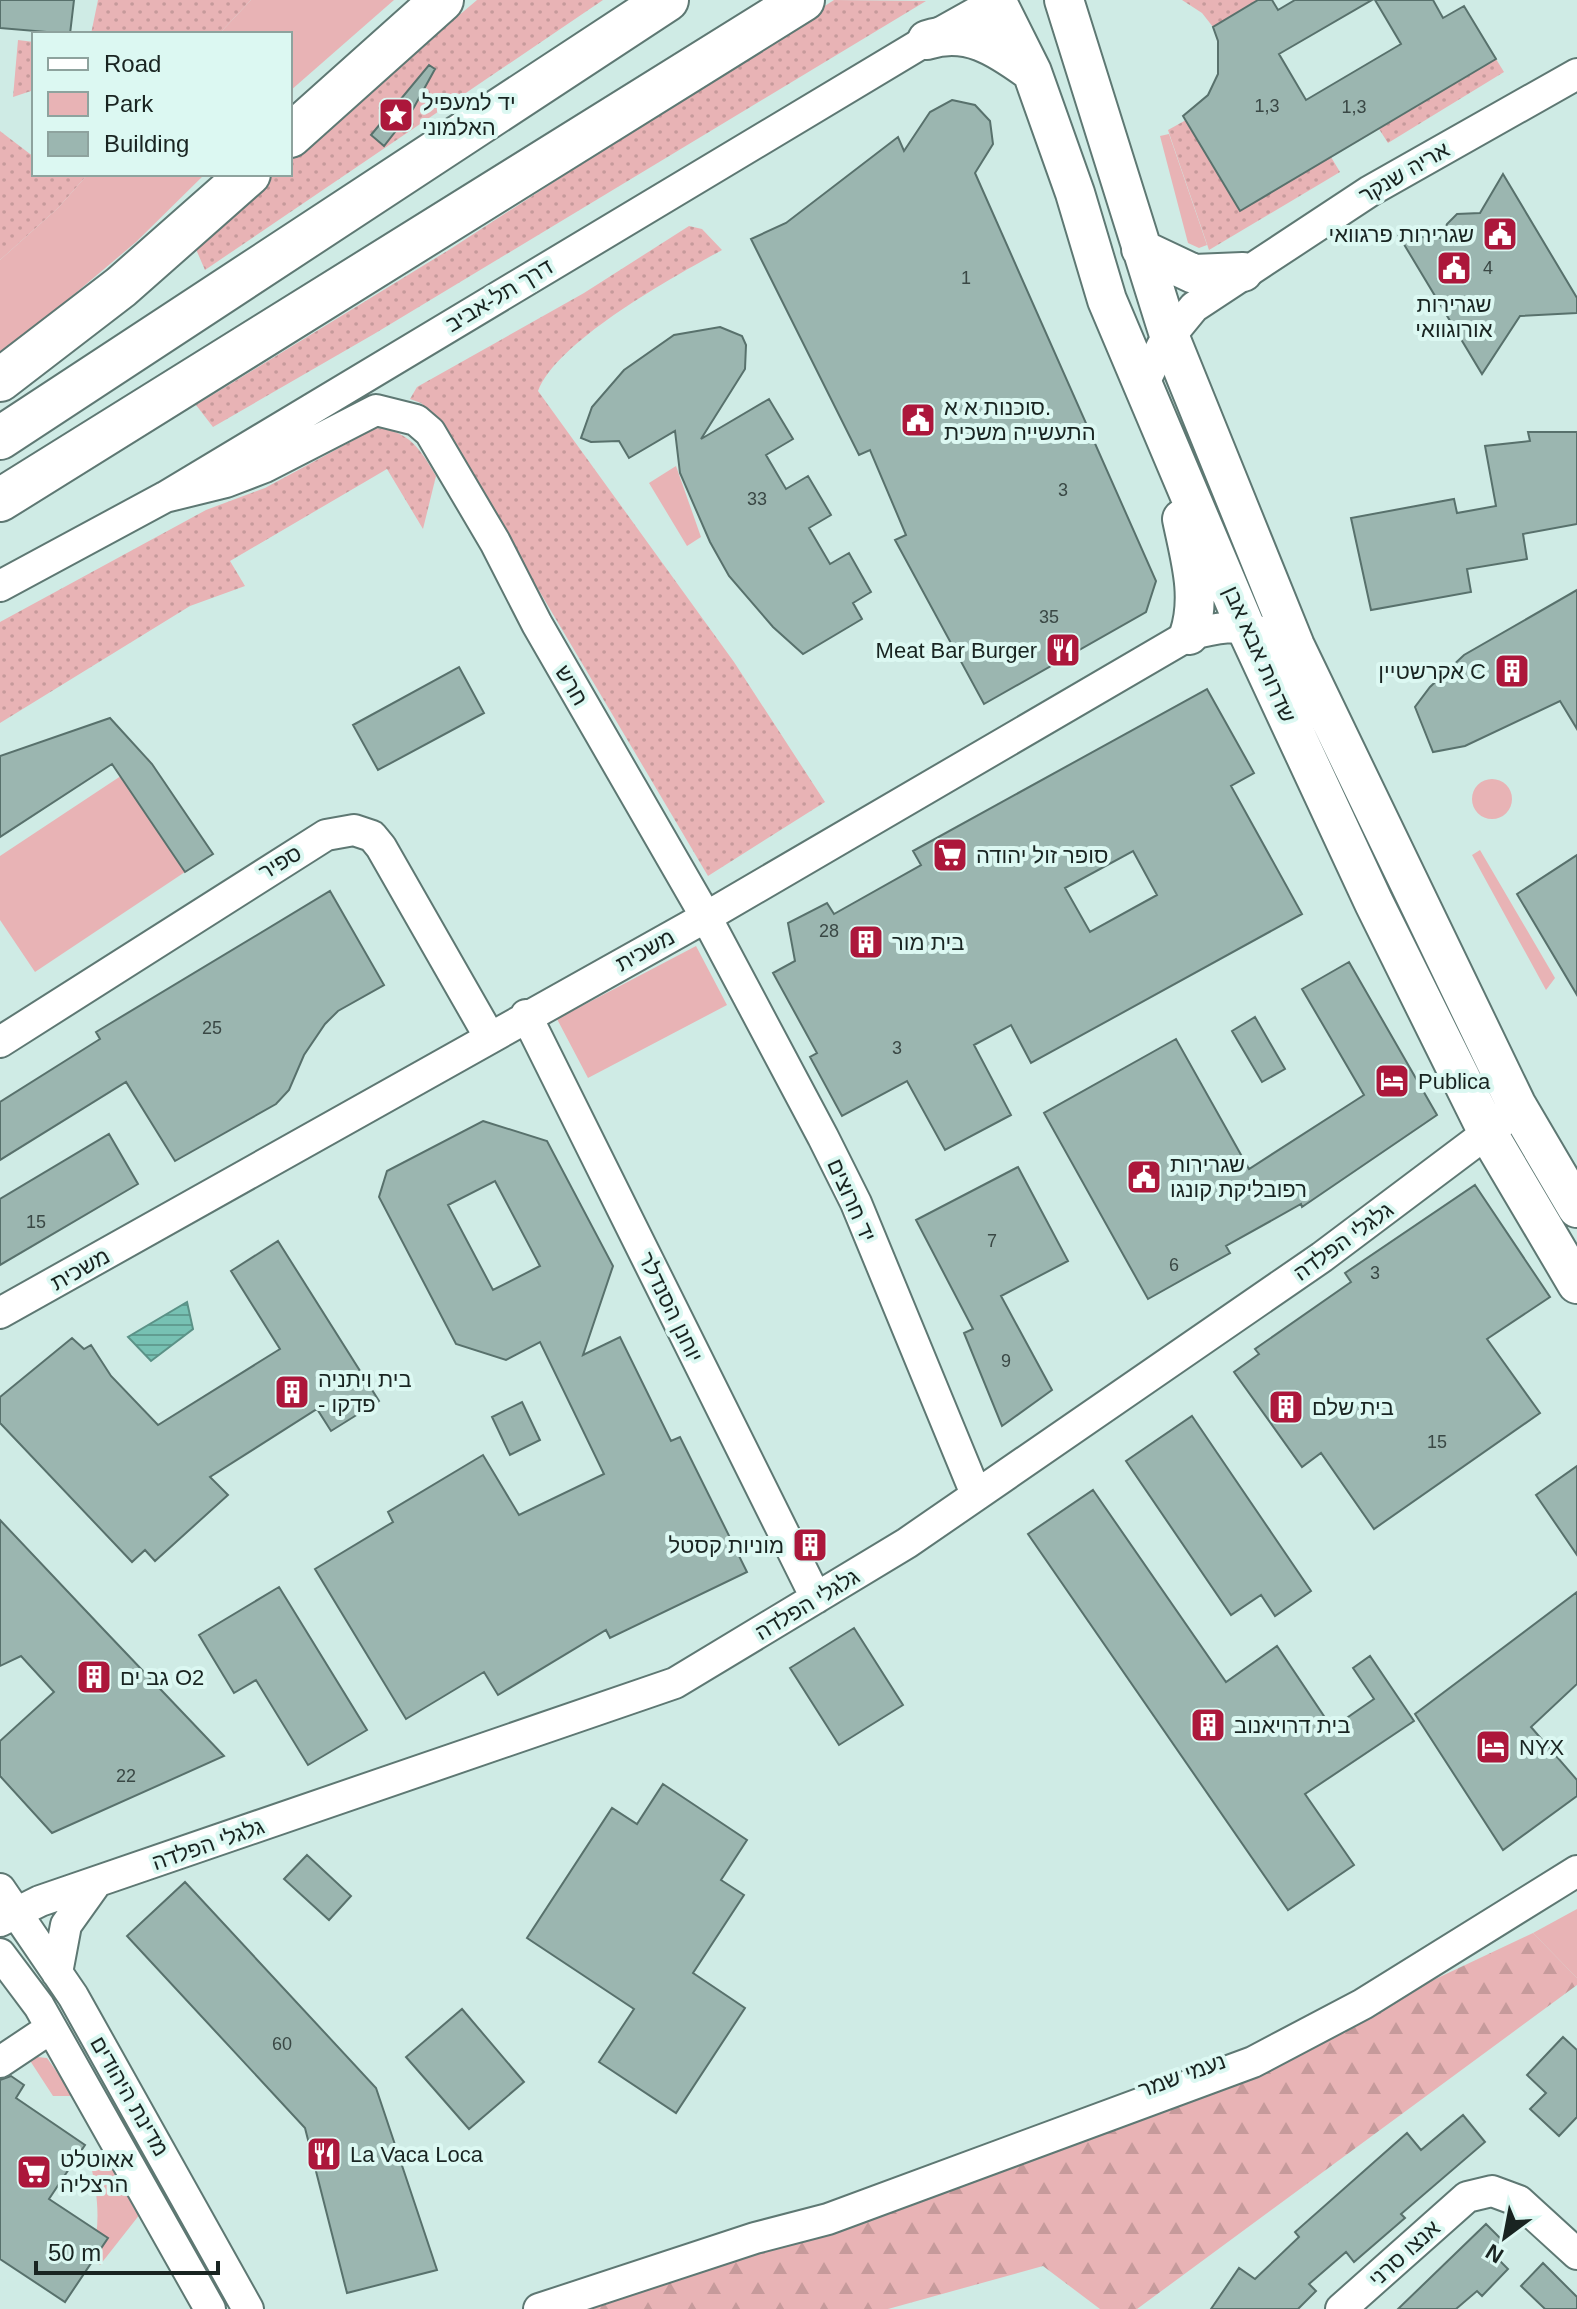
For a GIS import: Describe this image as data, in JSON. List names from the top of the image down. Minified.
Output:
{"streets":{"main road":["שדרות אבא אבן"],"street":["אריה שנקר","דרך תל-אביב","חרש","ספיר","משכית","יד חרוצים","גלגלי הפלדה","יוחנן הסנדלר","נעמי שמר","מדינת היהודים","אנצו סרני"]},"crossings":[["אריה שנקר","שדרות אבא אבן"],["דרך תל-אביב","שדרות אבא אבן"],["דרך תל-אביב","חרש"],["שדרות אבא אבן","משכית"],["שדרות אבא אבן","גלגלי הפלדה"],["חרש","משכית"],["חרש","יד חרוצים"],["ספיר","משכית"],["משכית","יד חרוצים"],["משכית","יוחנן הסנדלר"],["יד חרוצים","גלגלי הפלדה"],["גלגלי הפלדה","יוחנן הסנדלר"],["גלגלי הפלדה","מדינת היהודים"]],"places":{"place":["יד למעפיל האלמוני"],"public building":["שגרירות פרגוואי","שגרירות אורוגוואי","סוכנות א א. התעשייה משכית","שגרירות רפובליקת קונגו"],"restaurant":["Meat Bar Burger","La Vaca Loca"],"building":["אקרשטיין C","בית מור","בית ויתניה - פדקו","בית שלם","מוניות קסטל","גב ים O2","בית דרויאנוב"],"supermarket":["סופר זול יהודה","אאוטלט הרצליה"],"hotel":["Publica","NYX"]},"house_numbers":["1,3","1,3","4","1","3","33","35","28","25","3","15","7","6","3","9","15","22","60"],"legend":["Road","Park","Building"],"scale_bar":"50 m","north":"bottom left"}
